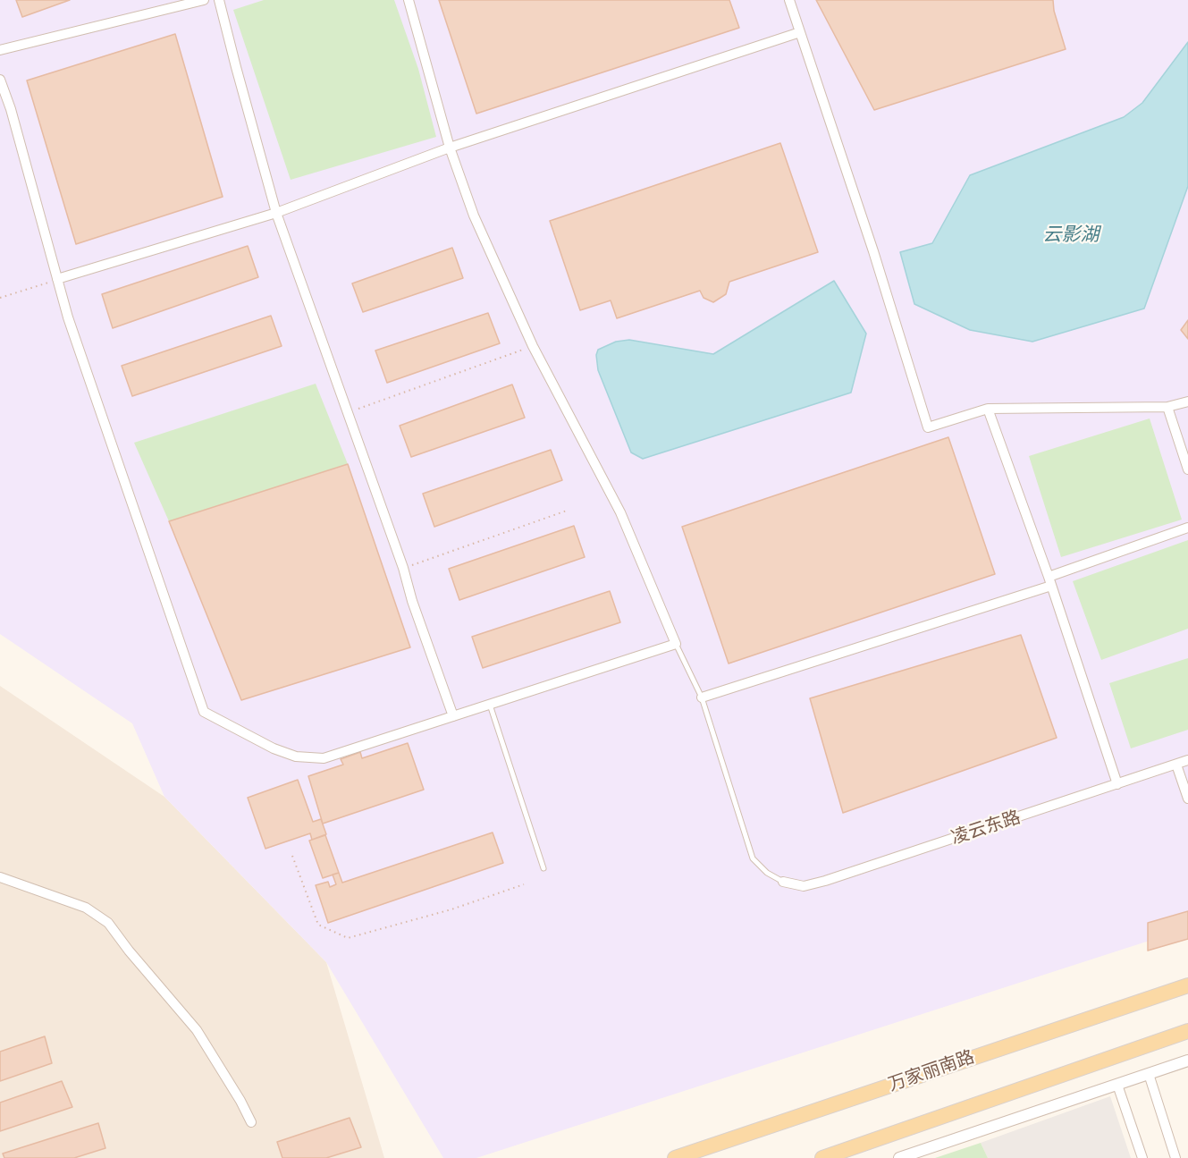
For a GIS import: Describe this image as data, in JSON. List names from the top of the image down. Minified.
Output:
{"streets":{"main road":["万家丽南路"],"street":["凌云东路"]},"water":["云影湖"]}
